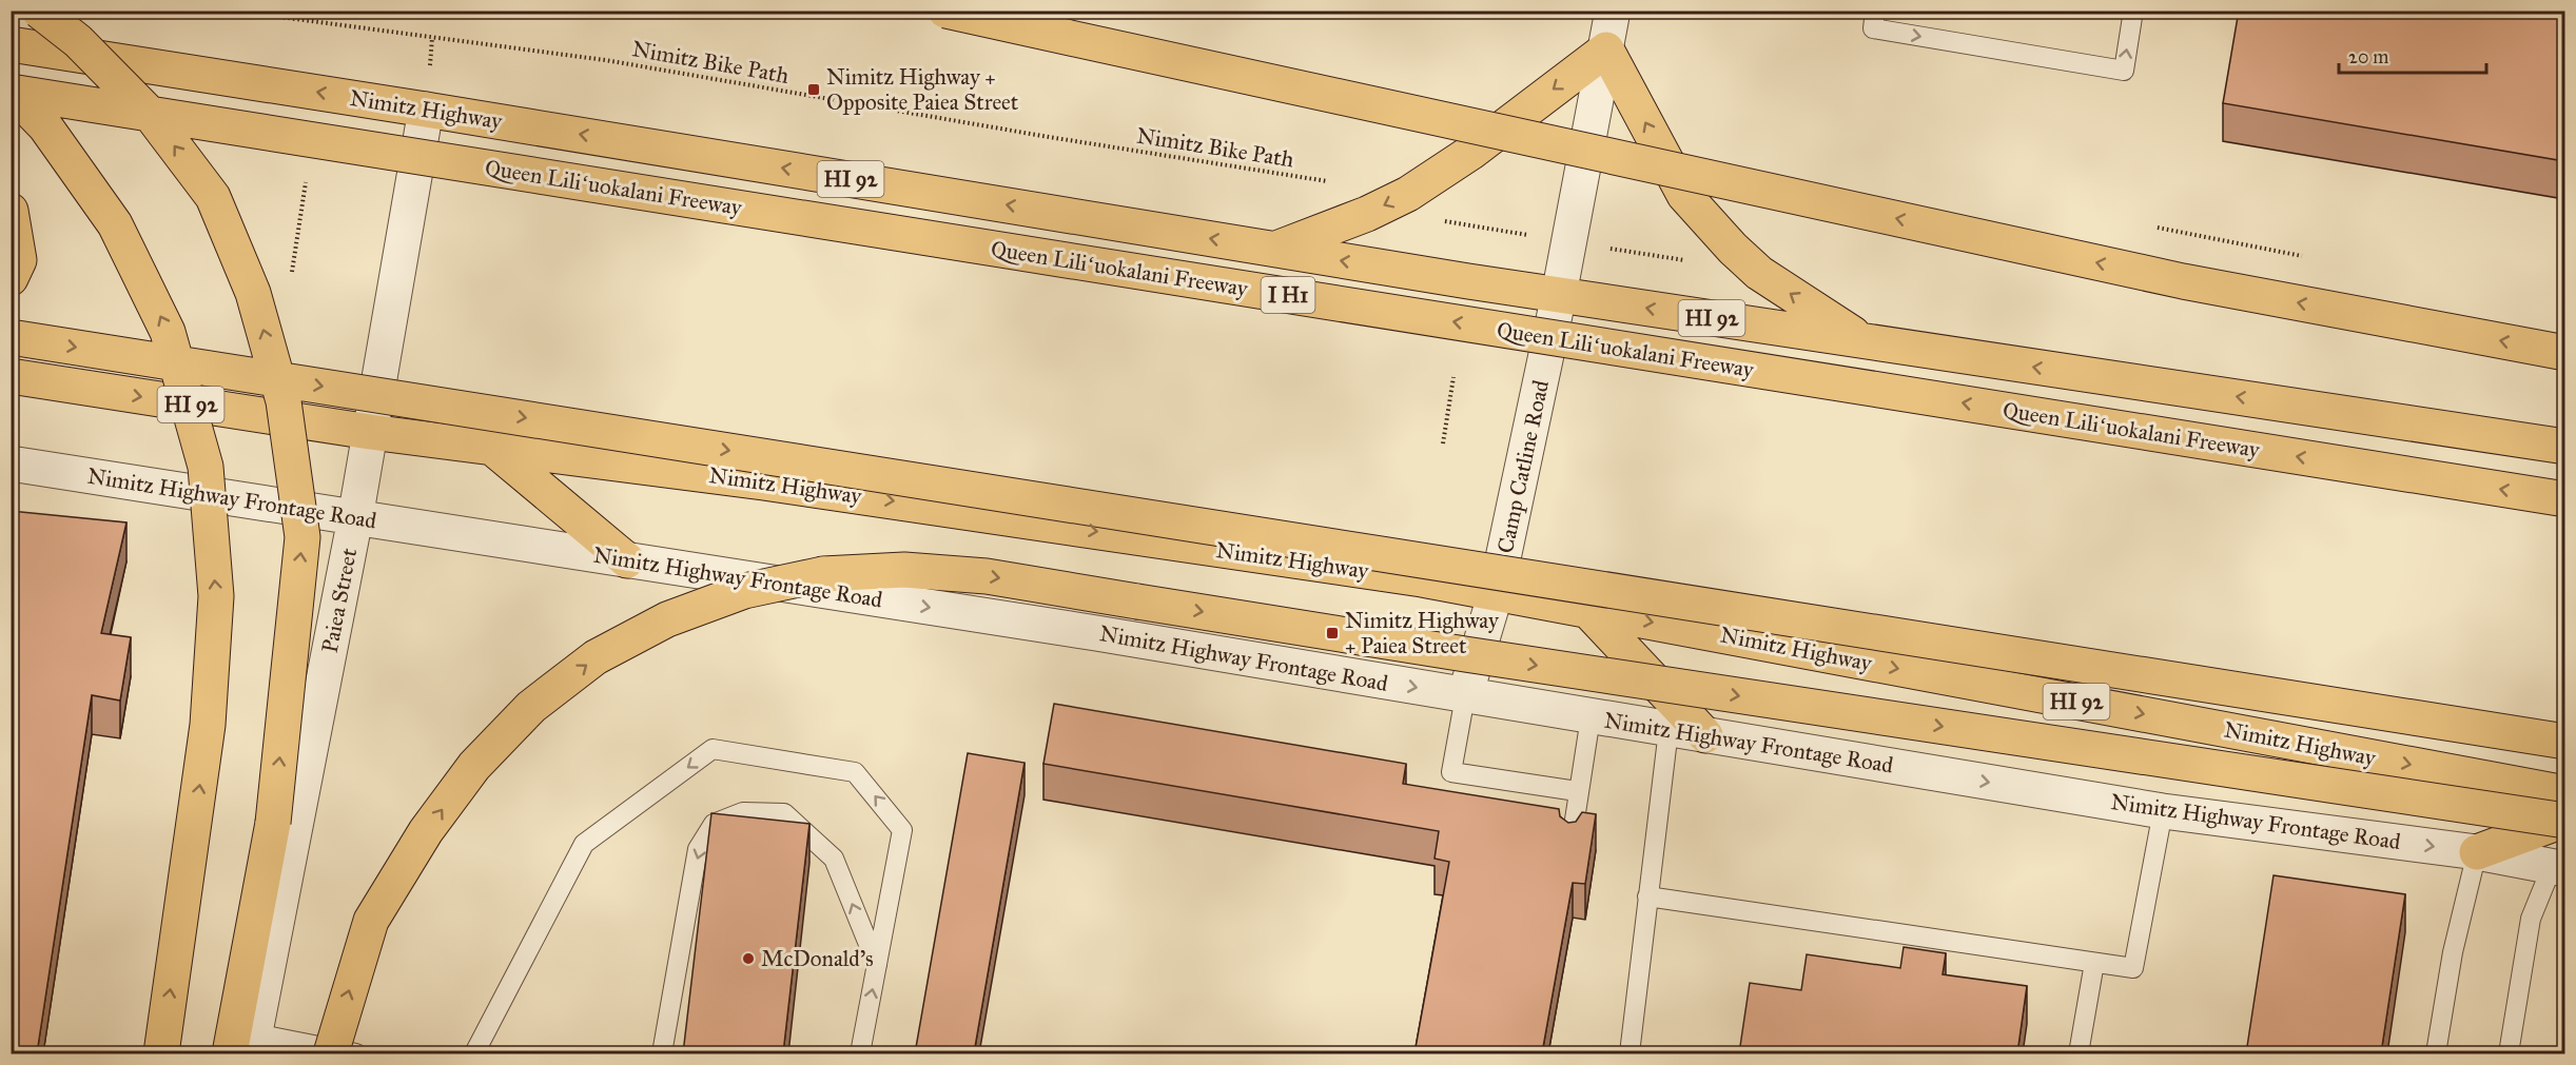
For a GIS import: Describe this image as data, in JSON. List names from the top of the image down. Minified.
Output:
{"streets":{"main road":["Nimitz Highway","HI 92","Queen Liliʻuokalani Freeway","I H1"],"street":["Camp Catline Road","Nimitz Highway Frontage Road","Paiea Street"],"path":["Nimitz Bike Path"]},"crossings":[["Nimitz Highway","Camp Catline Road"],["Nimitz Highway","Paiea Street"],["Camp Catline Road","Nimitz Highway Frontage Road"],["Nimitz Highway Frontage Road","Paiea Street"]],"one_way":["Nimitz Highway Frontage Road"],"places":{"transit":["Nimitz Highway + Opposite Paiea Street","Nimitz Highway + Paiea Street"],"other":["McDonald's"]},"scale_bar":"20 m"}
